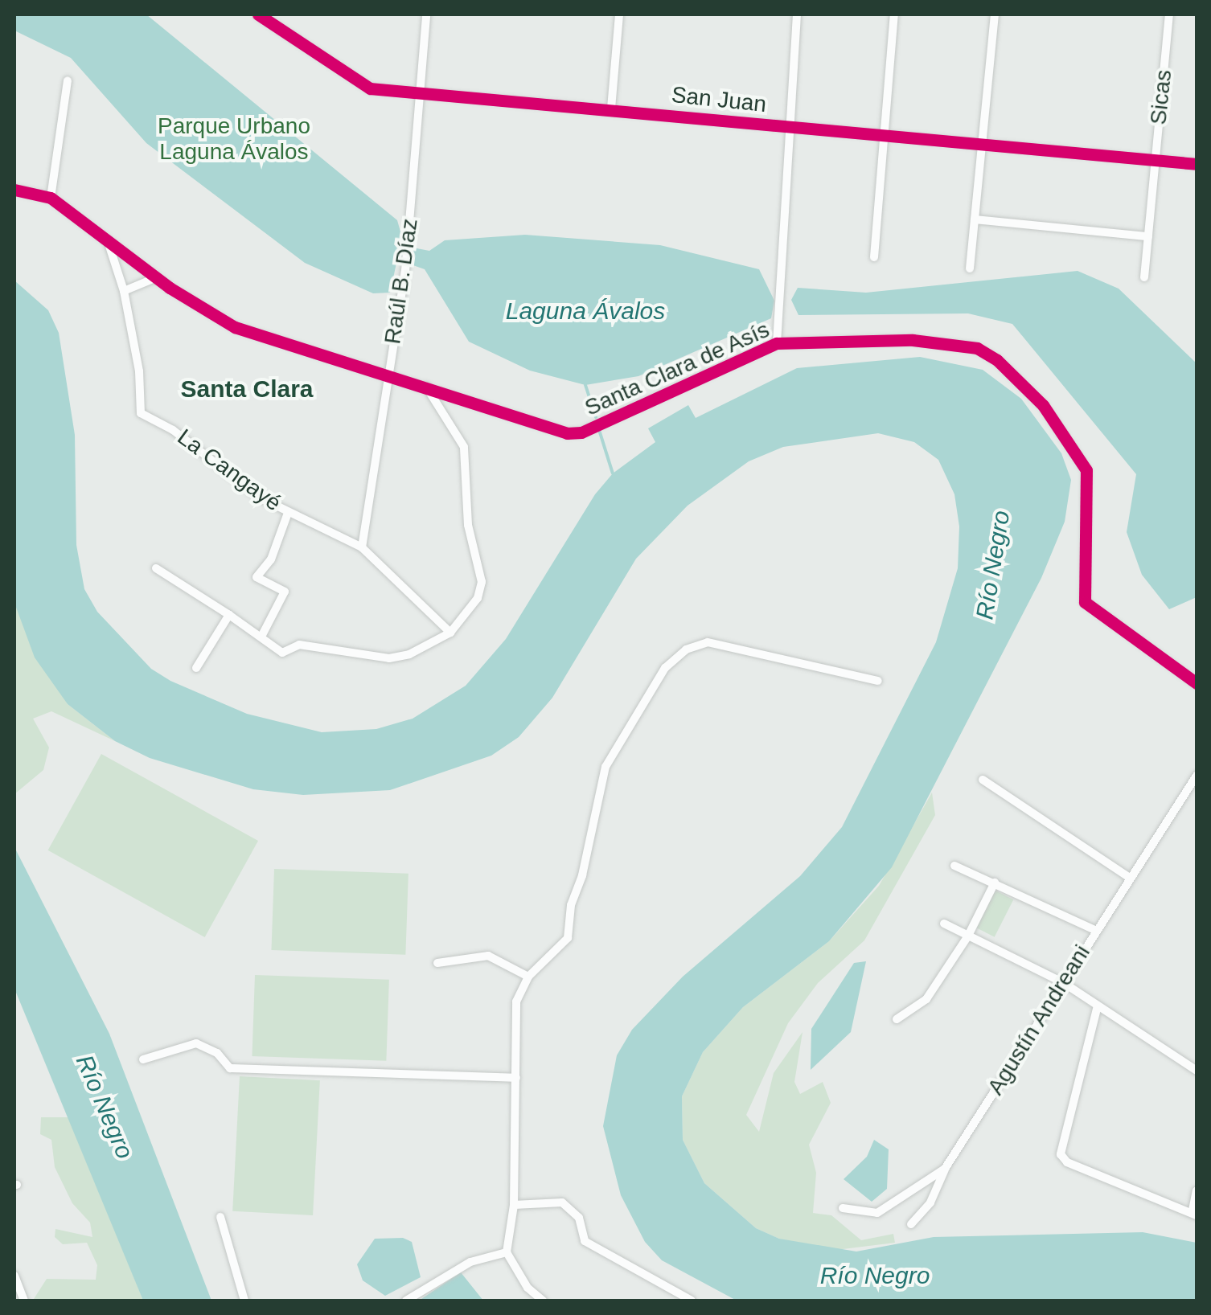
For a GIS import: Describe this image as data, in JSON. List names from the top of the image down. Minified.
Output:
{"streets":{"street":["Sicas","San Juan","Raúl B. Díaz","Santa Clara de Asís","La Cangayé","Agustín Andreani"]},"crossings":[["Sicas","San Juan"],["San Juan","Raúl B. Díaz"],["Raúl B. Díaz","Santa Clara de Asís"],["Raúl B. Díaz","La Cangayé"],["Santa Clara de Asís","La Cangayé"]],"districts":["Santa Clara"],"water":["Laguna Ávalos","Río Negro"],"parks":["Parque Urbano Laguna Ávalos"]}
